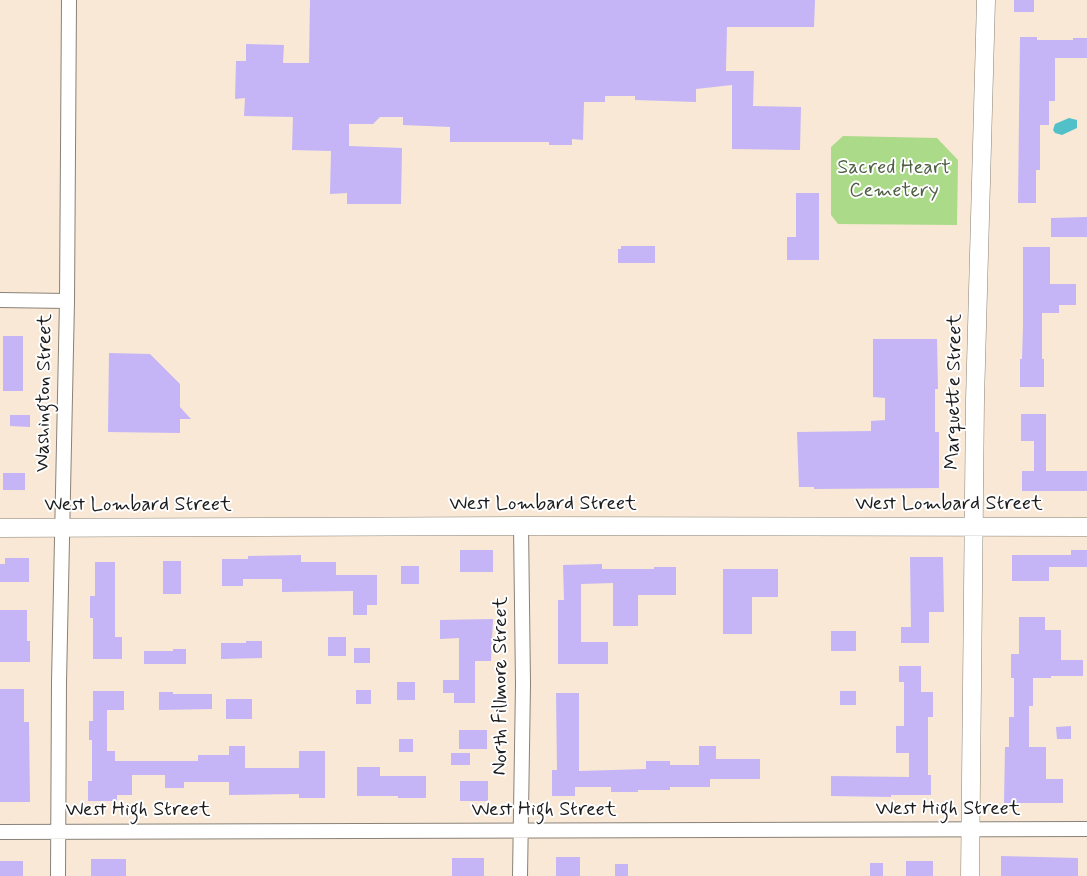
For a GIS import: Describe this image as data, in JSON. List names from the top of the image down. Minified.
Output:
{"streets":{"street":["Marquette Street","Washington Street","West Lombard Street","North Fillmore Street","West High Street"]},"crossings":[["Marquette Street","West Lombard Street"],["Marquette Street","West High Street"],["Washington Street","West Lombard Street"],["Washington Street","West High Street"],["West Lombard Street","North Fillmore Street"],["North Fillmore Street","West High Street"]],"parks":["Sacred Heart Cemetery"]}
